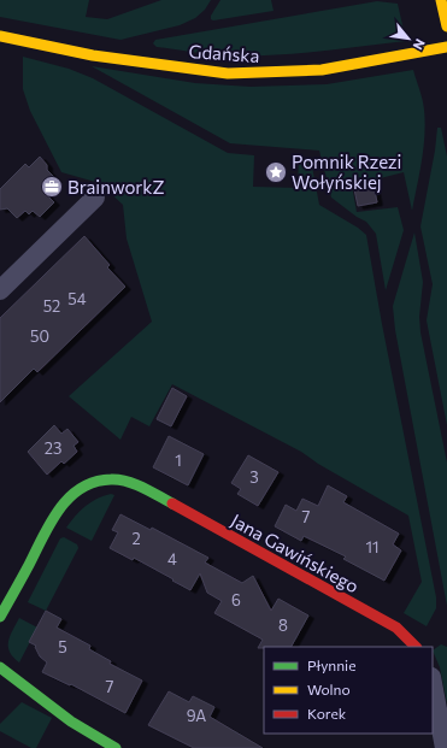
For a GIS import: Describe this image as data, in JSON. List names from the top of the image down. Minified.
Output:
{"streets":{"main road":["Gdańska","Jana Gawińskiego"]},"places":{"place":["Pomnik Rzezi Wołyńskiej"],"office":["BrainworkZ"]},"house_numbers":["54","52","50","23","1","3","7","2","11","4","6","8","5","7","9A"],"legend":["Płynnie","Wolno","Korek"],"north":"bottom right"}
